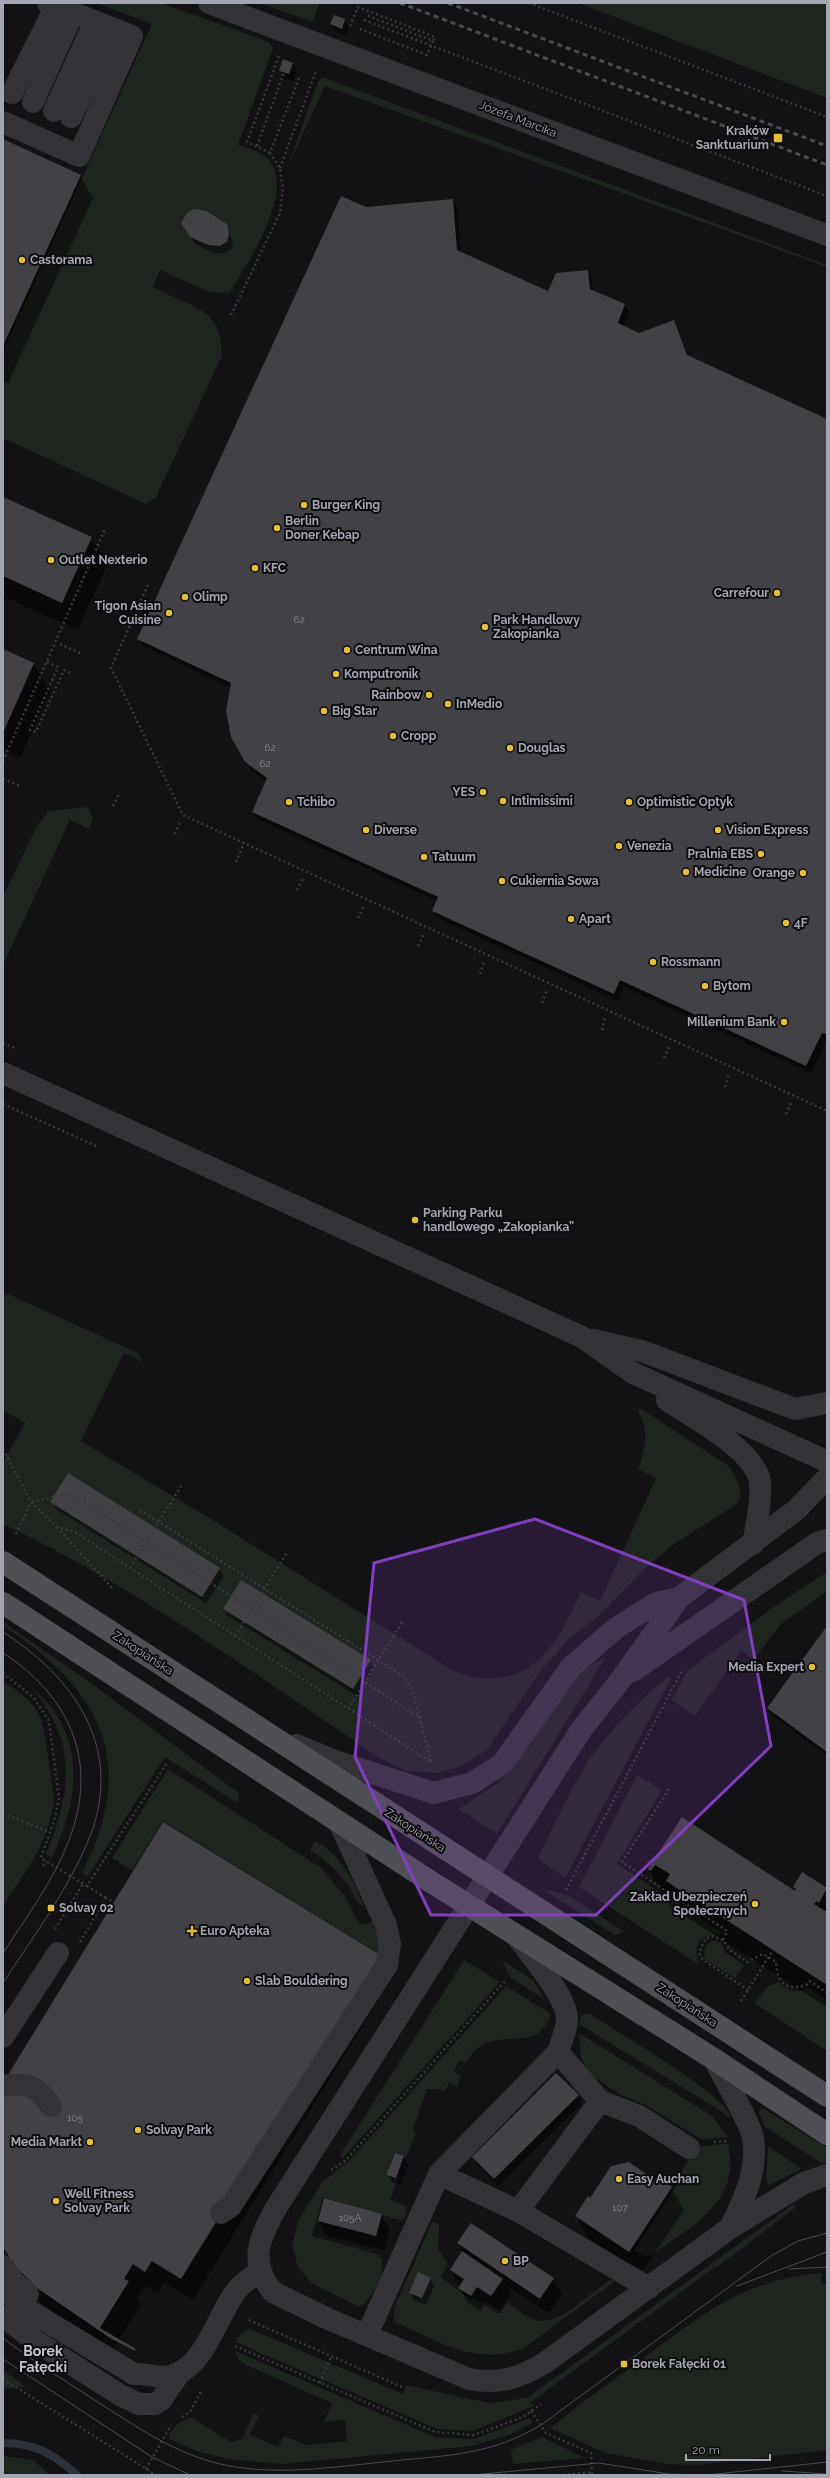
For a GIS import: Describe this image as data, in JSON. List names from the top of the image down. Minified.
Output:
{"streets":{"main road":["Zakopiańska"],"street":["Józefa Marcika"]},"districts":["Borek Fałęcki"],"places":{"transit":["Kraków Sanktuarium","Solvay 02","Borek Fałęcki 01"],"other":["Castorama","Burger King","Berlin Doner Kebap","Outlet Nexterio","KFC","Carrefour","Olimp","Tigon Asian Cuisine","Park Handlowy Zakopianka","Centrum Wina","Komputronik","Rainbow","InMedio","Big Star","Cropp","Douglas","YES","Intimissimi","Tchibo","Optimistic Optyk","Diverse","Vision Express","Venezia","Pralnia EBS","Tatuum","Medicine","Orange","Cukiernia Sowa","Apart","4F","Rossmann","Bytom","Millenium Bank","Parking Parku handlowego „Zakopianka”","Media Expert","Zakład Ubezpieczeń Społecznych","Slab Bouldering","Solvay Park","Media Markt","Easy Auchan","Well Fitness Solvay Park","BP"],"health":["Euro Apteka"]},"house_numbers":["62","62","62","105","107","105A"],"scale_bar":"20 m"}
